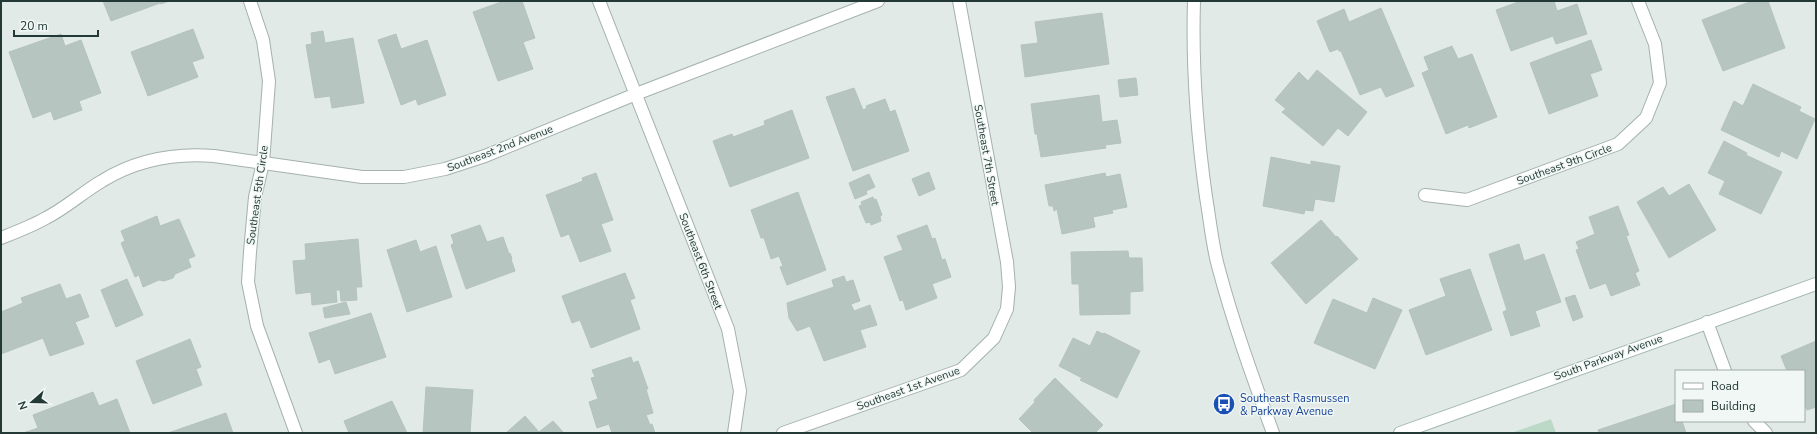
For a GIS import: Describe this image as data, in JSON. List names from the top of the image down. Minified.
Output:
{"streets":{"street":["Southeast 2nd Avenue","Southeast 7th Street","Southeast 9th Circle","Southeast 5th Circle","Southeast 6th Street","South Parkway Avenue","Southeast 1st Avenue"]},"crossings":[["Southeast 2nd Avenue","Southeast 5th Circle"],["Southeast 2nd Avenue","Southeast 6th Street"],["Southeast 7th Street","Southeast 1st Avenue"]],"places":{"bus stop":["Southeast Rasmussen & Parkway Avenue"]},"legend":["Road","Building"],"scale_bar":"20 m","north":"left"}
